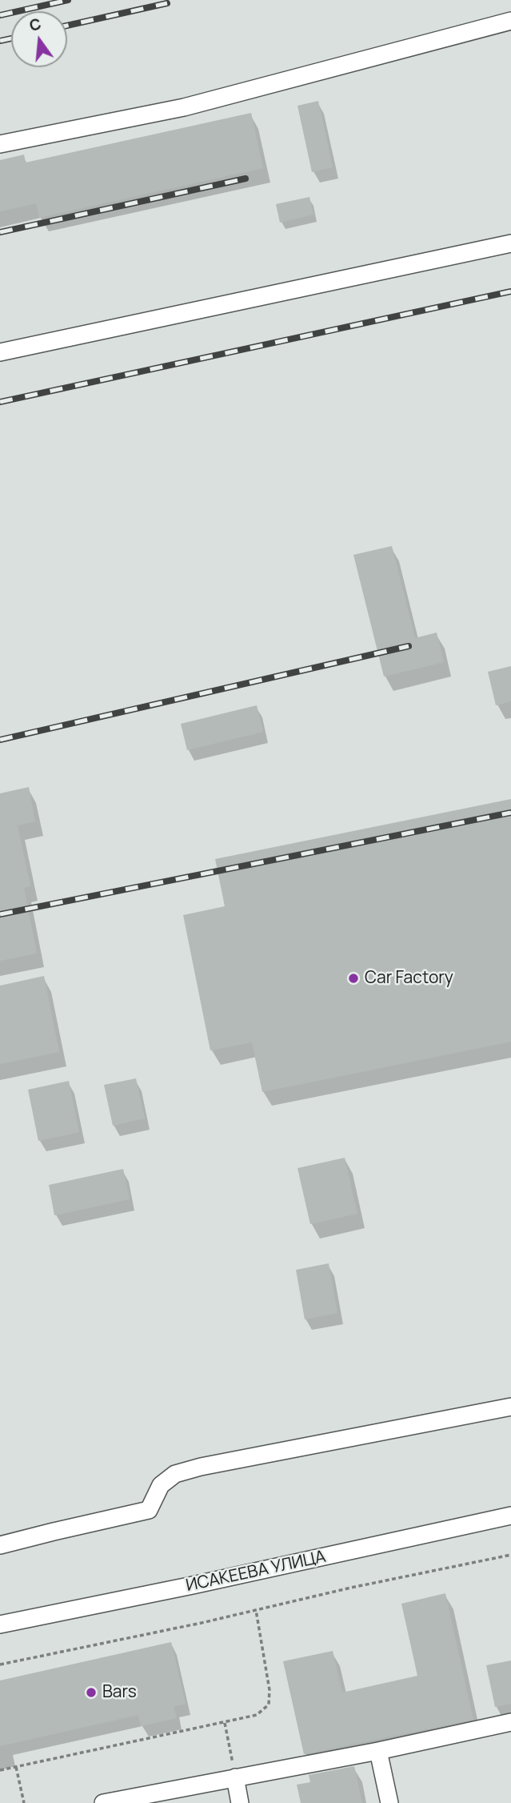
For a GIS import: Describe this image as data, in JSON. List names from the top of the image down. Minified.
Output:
{"streets":{"street":["ИСАКЕЕВА УЛИЦА"]},"places":["Car Factory","Bars"],"north":"top"}
